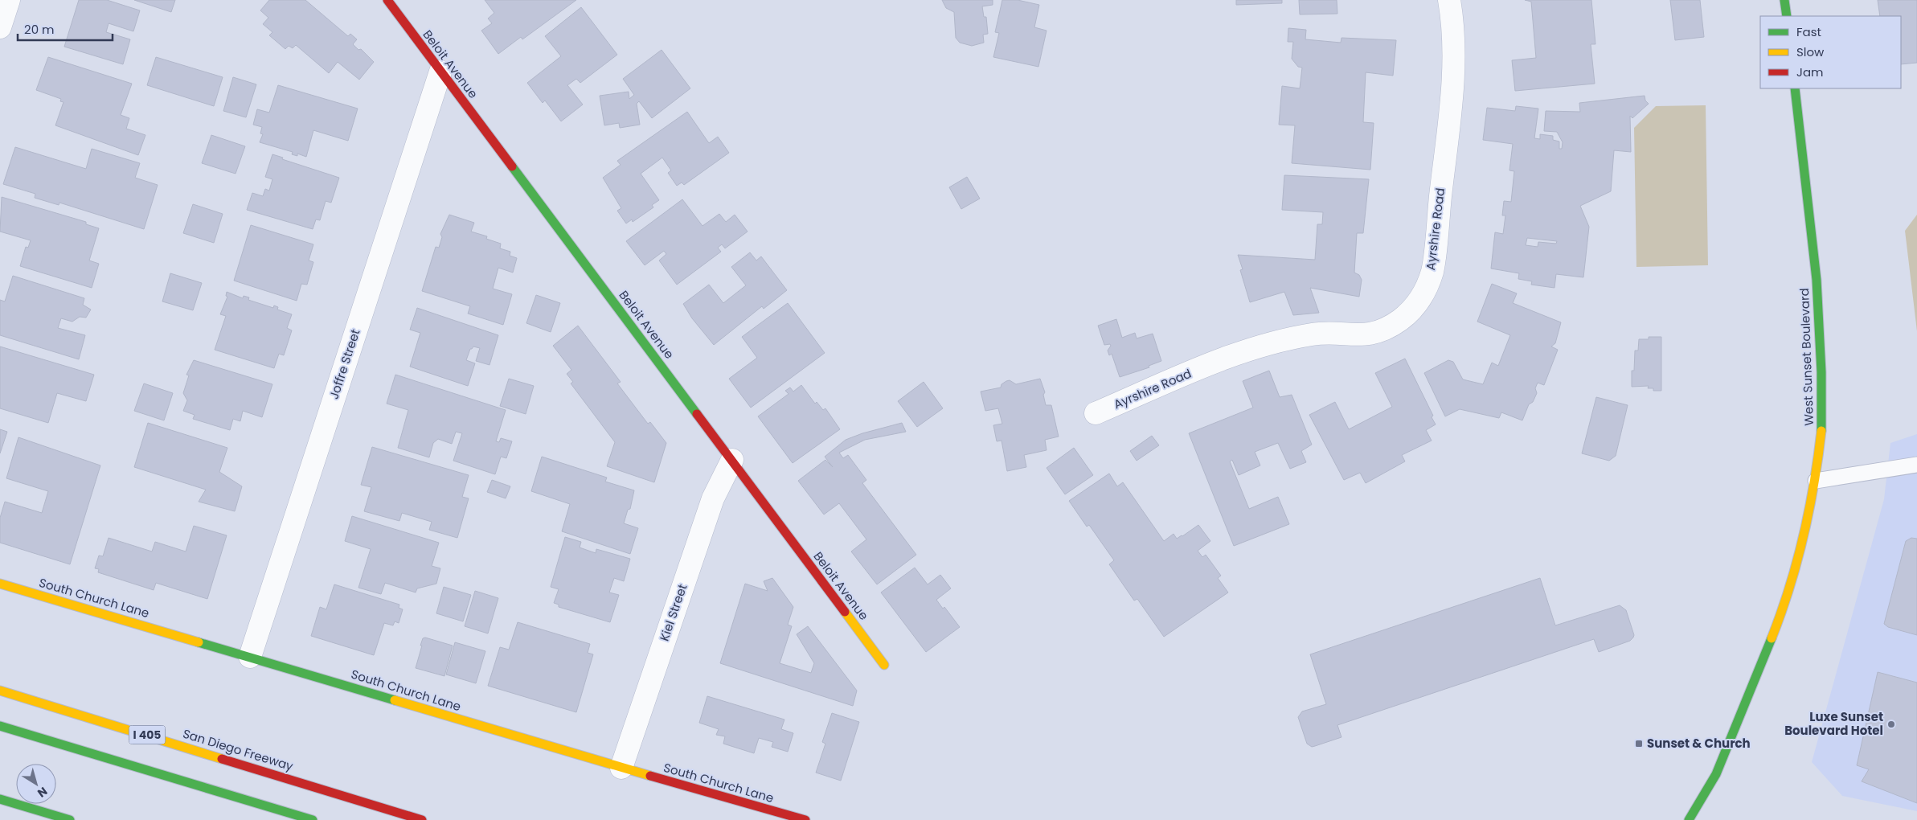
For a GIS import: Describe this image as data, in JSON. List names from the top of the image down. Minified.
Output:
{"streets":{"main road":["Beloit Avenue","West Sunset Boulevard","South Church Lane","I 405","San Diego Freeway"],"street":["Ayrshire Road","Joffre Street","Kiel Street"]},"crossings":[["Beloit Avenue","Joffre Street"],["Beloit Avenue","Kiel Street"],["Joffre Street","South Church Lane"],["South Church Lane","Kiel Street"]],"places":{"other":["Luxe Sunset Boulevard Hotel"],"transit":["Sunset & Church"]},"legend":["Fast","Slow","Jam"],"scale_bar":"20 m","north":"bottom right"}
